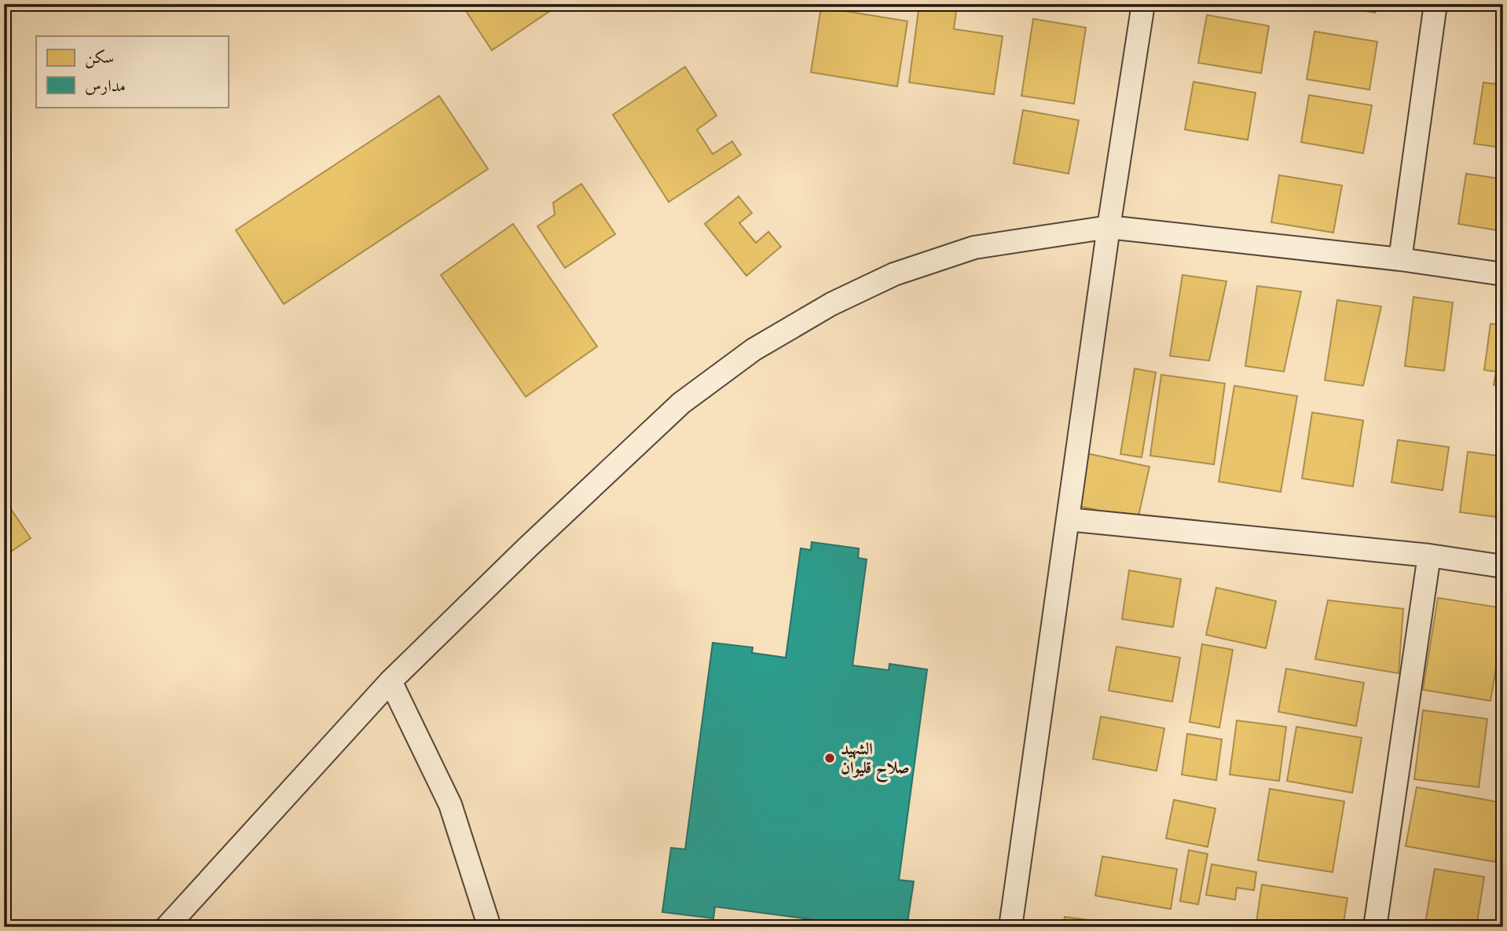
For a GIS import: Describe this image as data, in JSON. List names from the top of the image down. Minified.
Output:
{"places":["الشهيد صلاح قليوان"],"legend":["سكن","مدارس"]}
